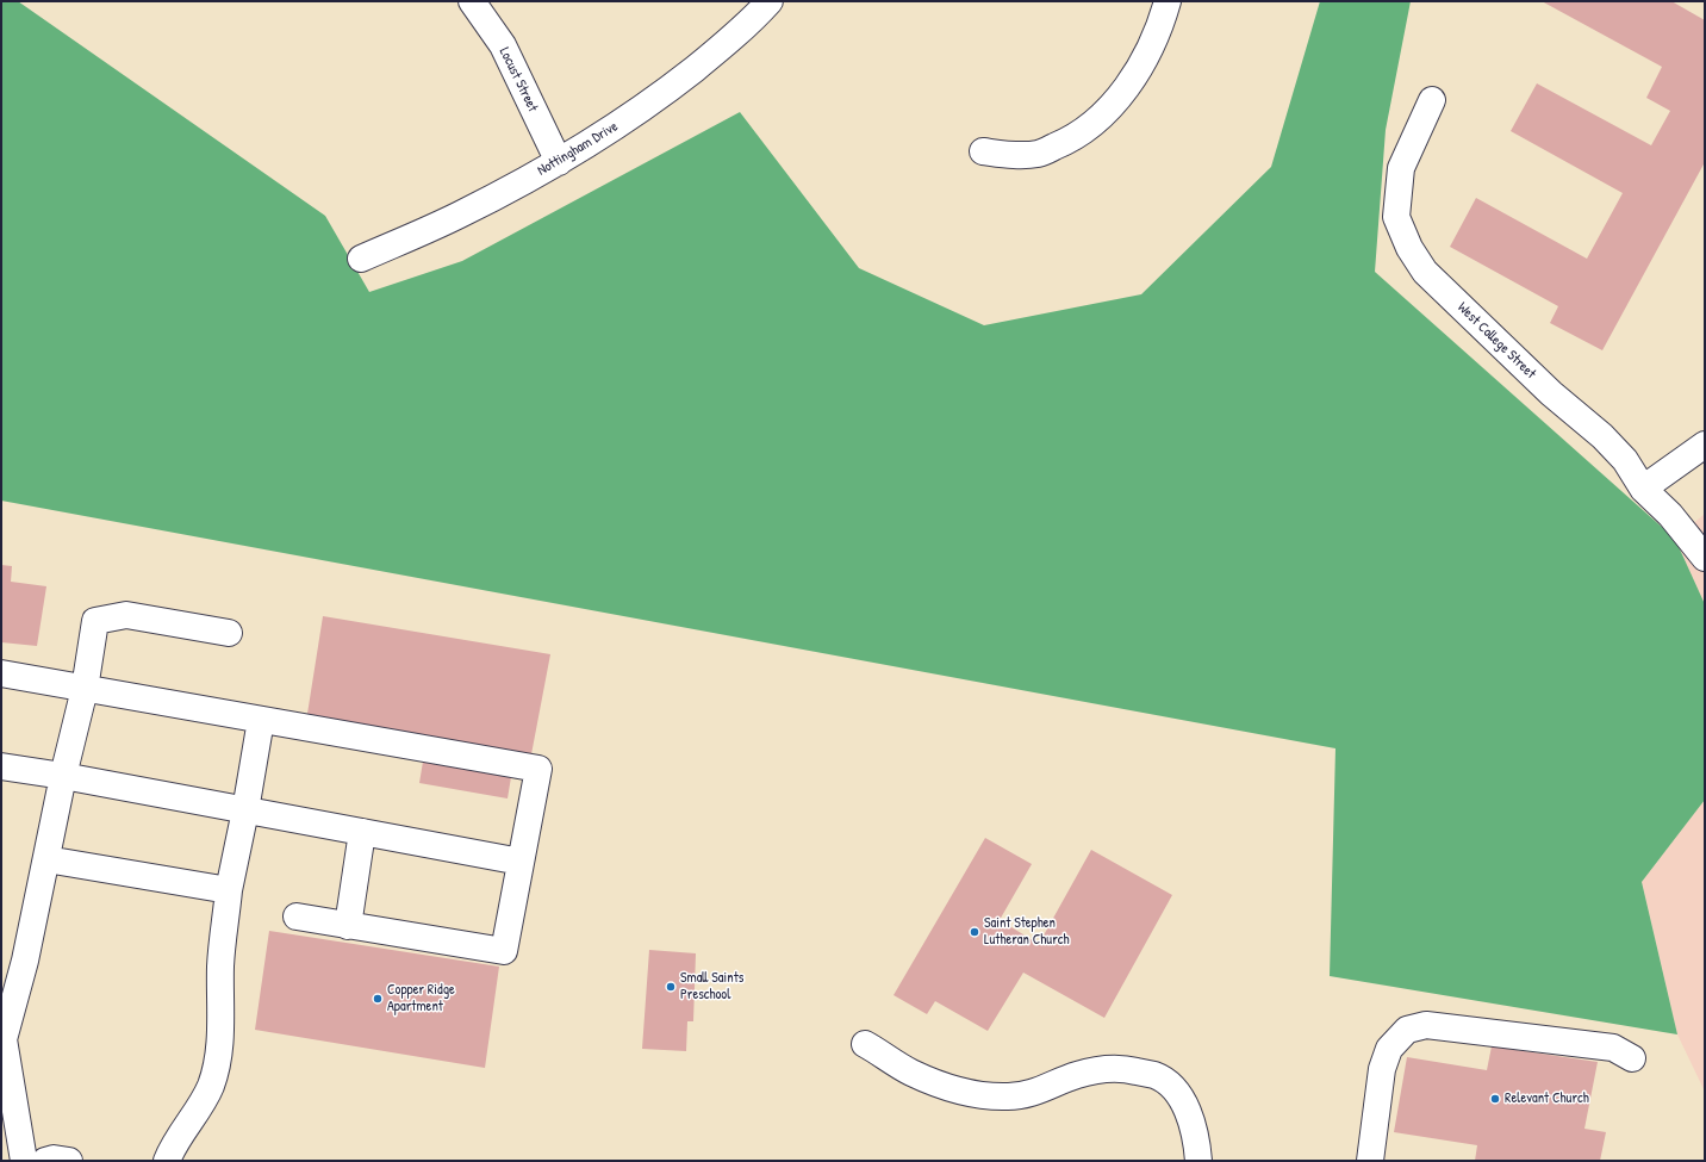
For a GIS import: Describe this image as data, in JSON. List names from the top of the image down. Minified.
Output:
{"streets":{"street":["Locust Street","Nottingham Drive","West College Street"]},"crossings":[["Locust Street","Nottingham Drive"]],"places":["Saint Stephen Lutheran Church","Small Saints Preschool","Copper Ridge Apartment","Relevant Church"]}
